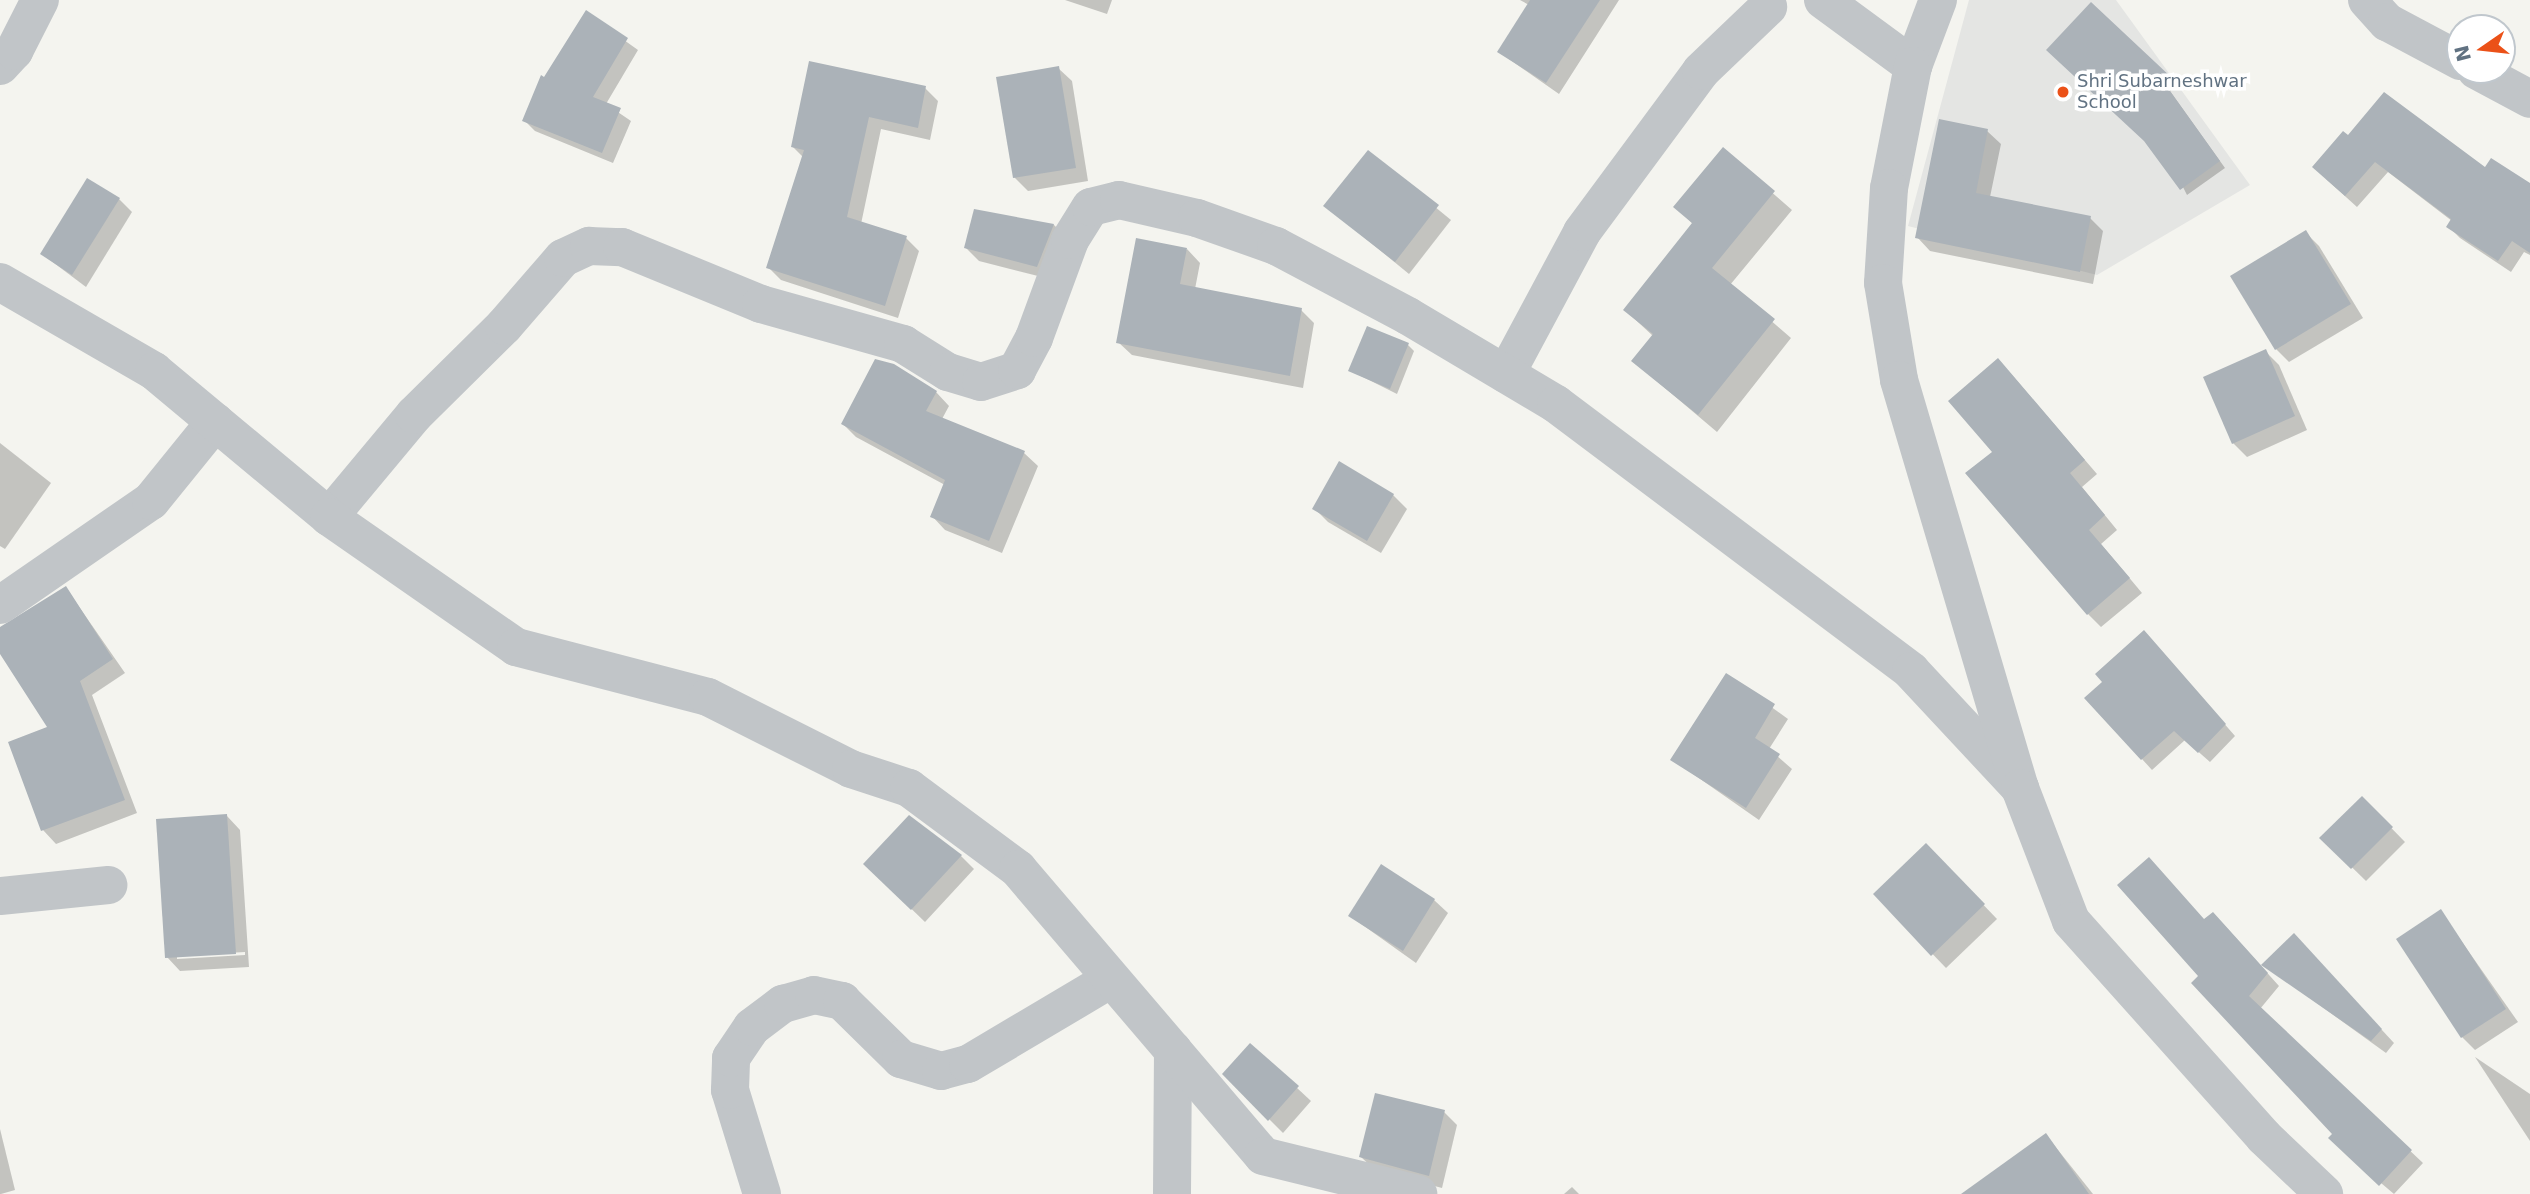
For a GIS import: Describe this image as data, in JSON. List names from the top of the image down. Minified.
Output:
{"places":["Shri Subarneshwar School"],"north":"left"}
